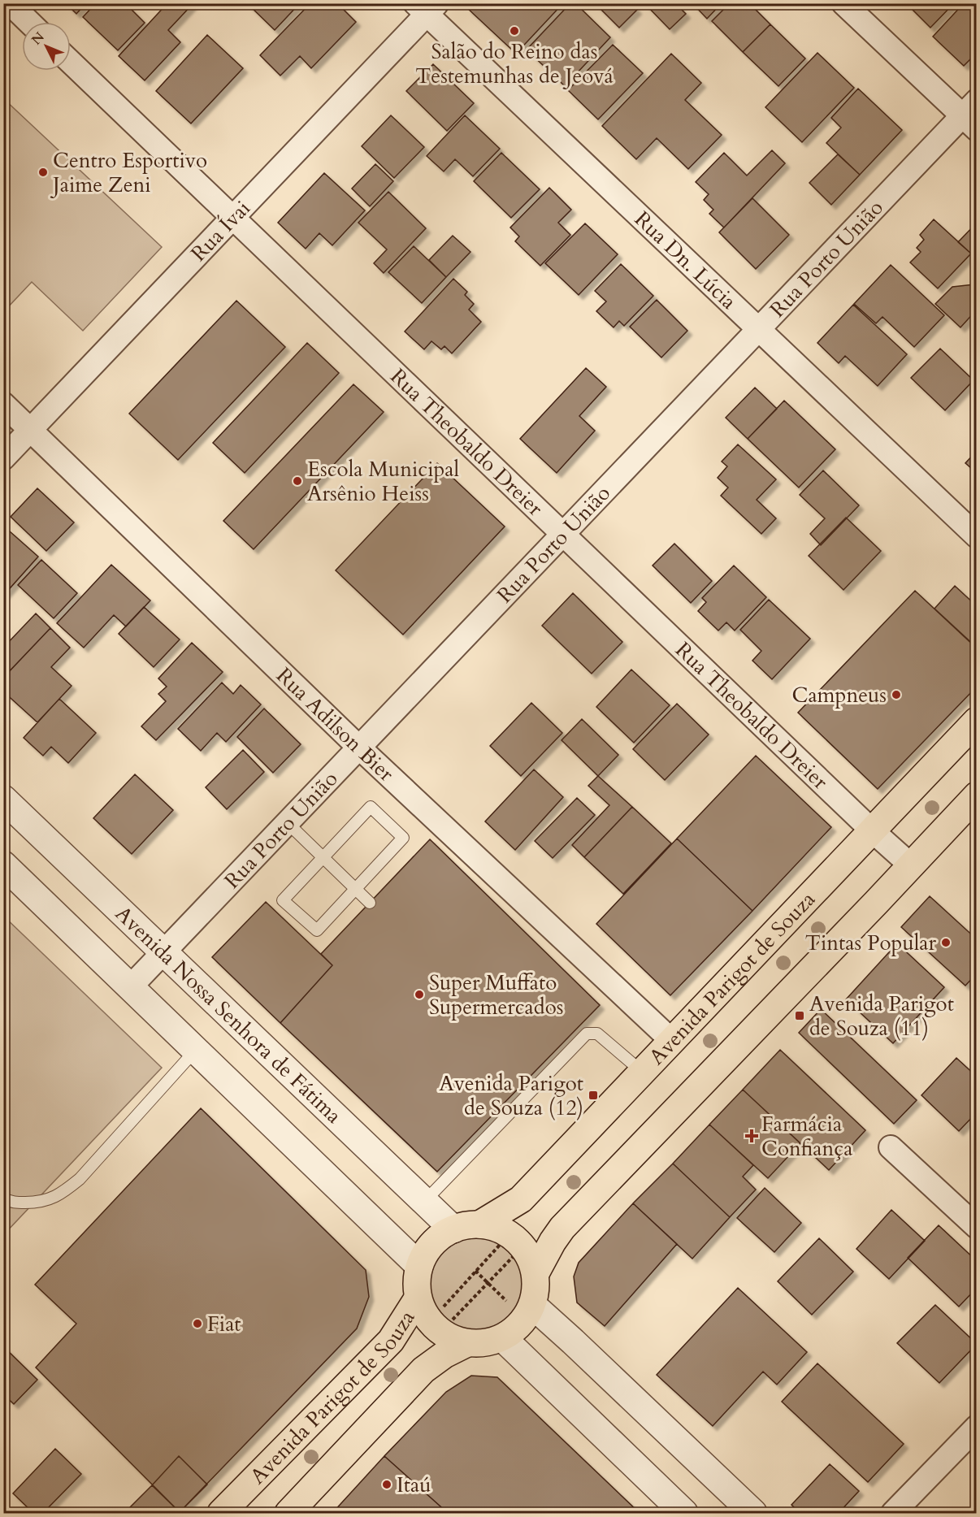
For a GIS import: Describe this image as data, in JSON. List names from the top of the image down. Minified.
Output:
{"streets":{"main road":["Avenida Parigot de Souza"],"street":["Rua Ívai","Rua Porto União","Rua Dn. Lúcia","Rua Theobaldo Dreier","Rua Adilson Bier","Avenida Nossa Senhora de Fátima"]},"crossings":[["Rua Ívai","Rua Dn. Lúcia"],["Rua Ívai","Rua Theobaldo Dreier"],["Rua Ívai","Rua Adilson Bier"],["Rua Porto União","Rua Dn. Lúcia"],["Rua Porto União","Rua Theobaldo Dreier"],["Rua Porto União","Rua Adilson Bier"],["Rua Porto União","Avenida Nossa Senhora de Fátima"],["Rua Theobaldo Dreier","Avenida Parigot de Souza"],["Rua Adilson Bier","Avenida Parigot de Souza"],["Avenida Parigot de Souza","Avenida Nossa Senhora de Fátima"]],"places":{"other":["Salão do Reino das Testemunhas de Jeová","Centro Esportivo Jaime Zeni","Escola Municipal Arsênio Heiss","Campneus","Tintas Popular","Super Muffato Supermercados","Fiat","Itaú"],"transit":["Avenida Parigot de Souza (11)","Avenida Parigot de Souza (12)"],"health":["Farmácia Confiança"]},"north":"top left"}
